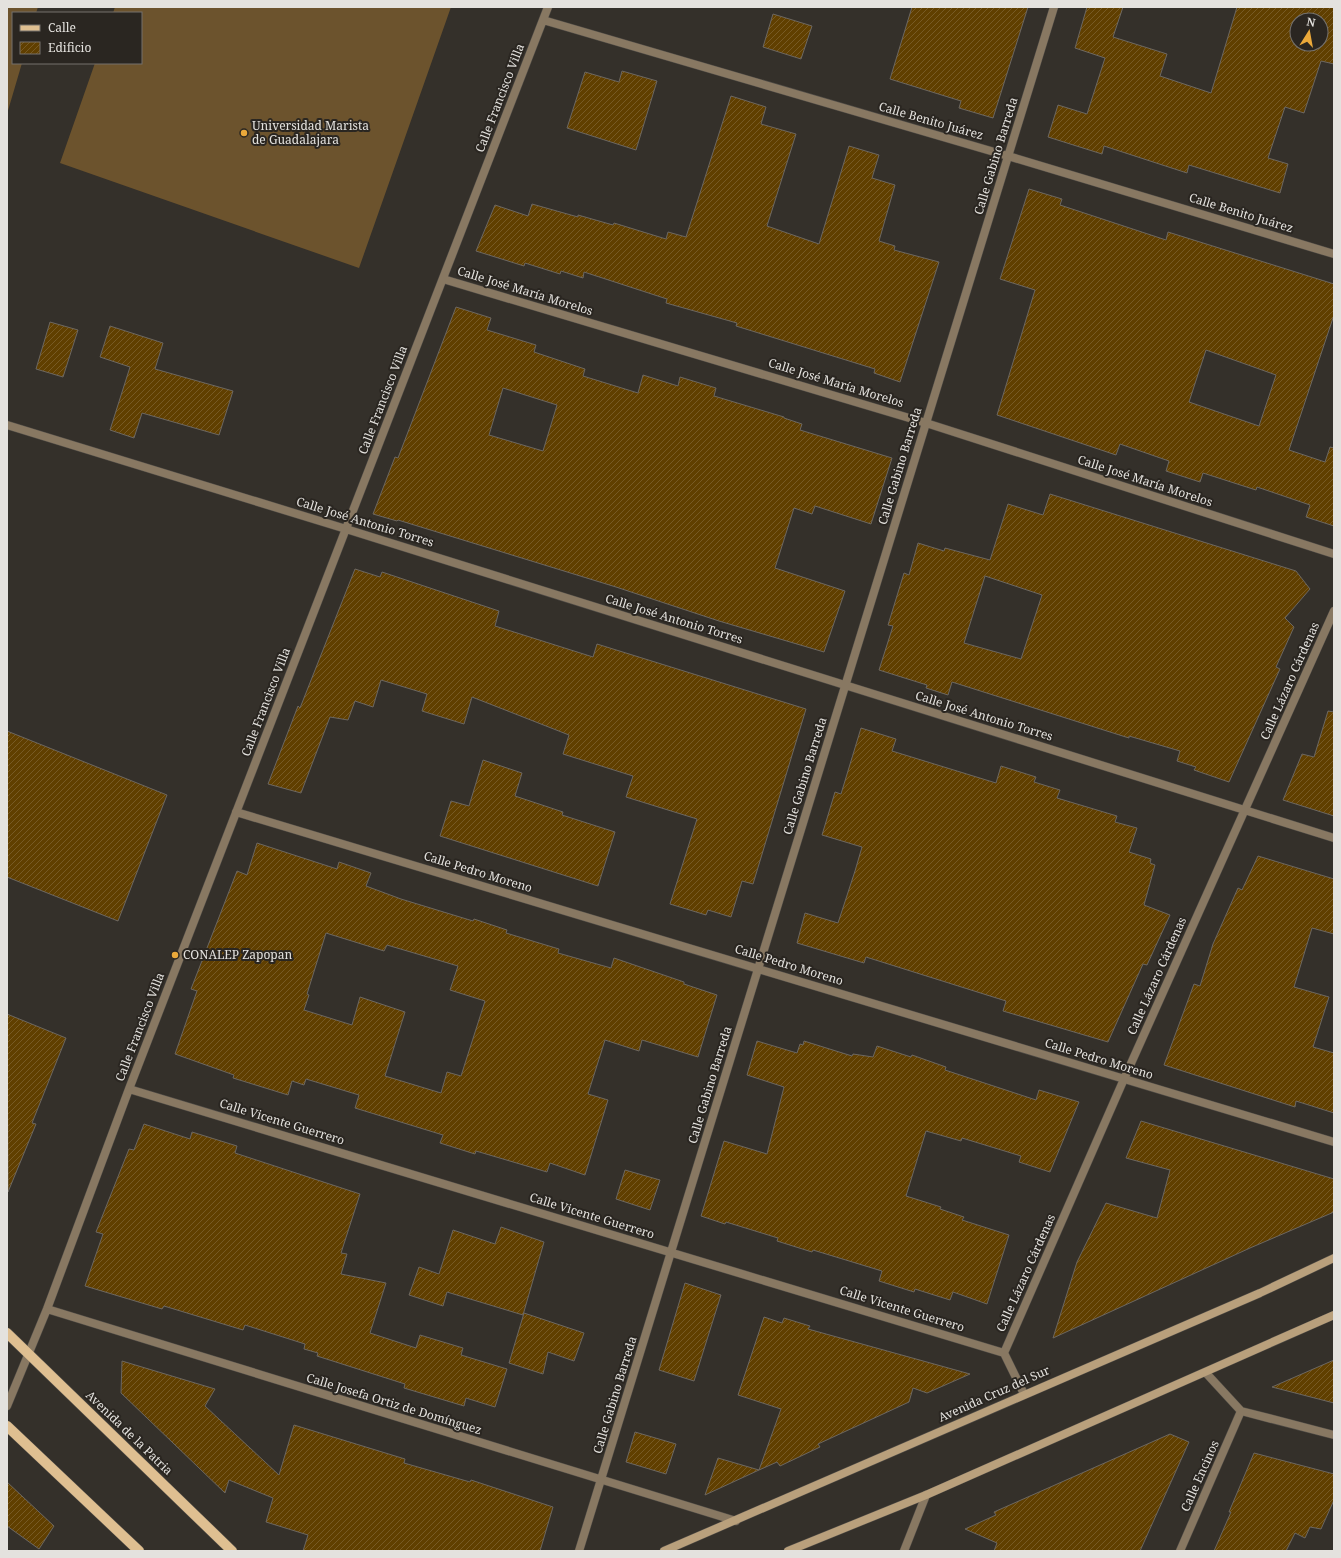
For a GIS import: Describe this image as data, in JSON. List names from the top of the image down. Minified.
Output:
{"streets":{"main road":["Avenida Cruz del Sur","Avenida de la Patria"],"street":["Calle Francisco Villa","Calle Benito Juárez","Calle Gabino Barreda","Calle José María Morelos","Calle José Antonio Torres","Calle Lázaro Cárdenas","Calle Pedro Moreno","Calle Vicente Guerrero","Calle Josefa Ortiz de Domínguez","Calle Encinos"]},"crossings":[["Calle Francisco Villa","Calle Benito Juárez"],["Calle Francisco Villa","Calle José María Morelos"],["Calle Francisco Villa","Calle José Antonio Torres"],["Calle Francisco Villa","Calle Pedro Moreno"],["Calle Francisco Villa","Calle Vicente Guerrero"],["Calle Francisco Villa","Calle Josefa Ortiz de Domínguez"],["Calle Francisco Villa","Avenida de la Patria"],["Calle Benito Juárez","Calle Gabino Barreda"],["Calle Gabino Barreda","Calle José María Morelos"],["Calle Gabino Barreda","Calle José Antonio Torres"],["Calle Gabino Barreda","Calle Pedro Moreno"],["Calle Gabino Barreda","Calle Vicente Guerrero"],["Calle Gabino Barreda","Calle Josefa Ortiz de Domínguez"],["Calle José Antonio Torres","Calle Lázaro Cárdenas"],["Calle Lázaro Cárdenas","Calle Pedro Moreno"],["Calle Lázaro Cárdenas","Calle Vicente Guerrero"],["Avenida Cruz del Sur","Calle Josefa Ortiz de Domínguez"]],"places":["Universidad Marista de Guadalajara","CONALEP Zapopan"],"legend":["Calle","Edificio"],"north":"top"}
